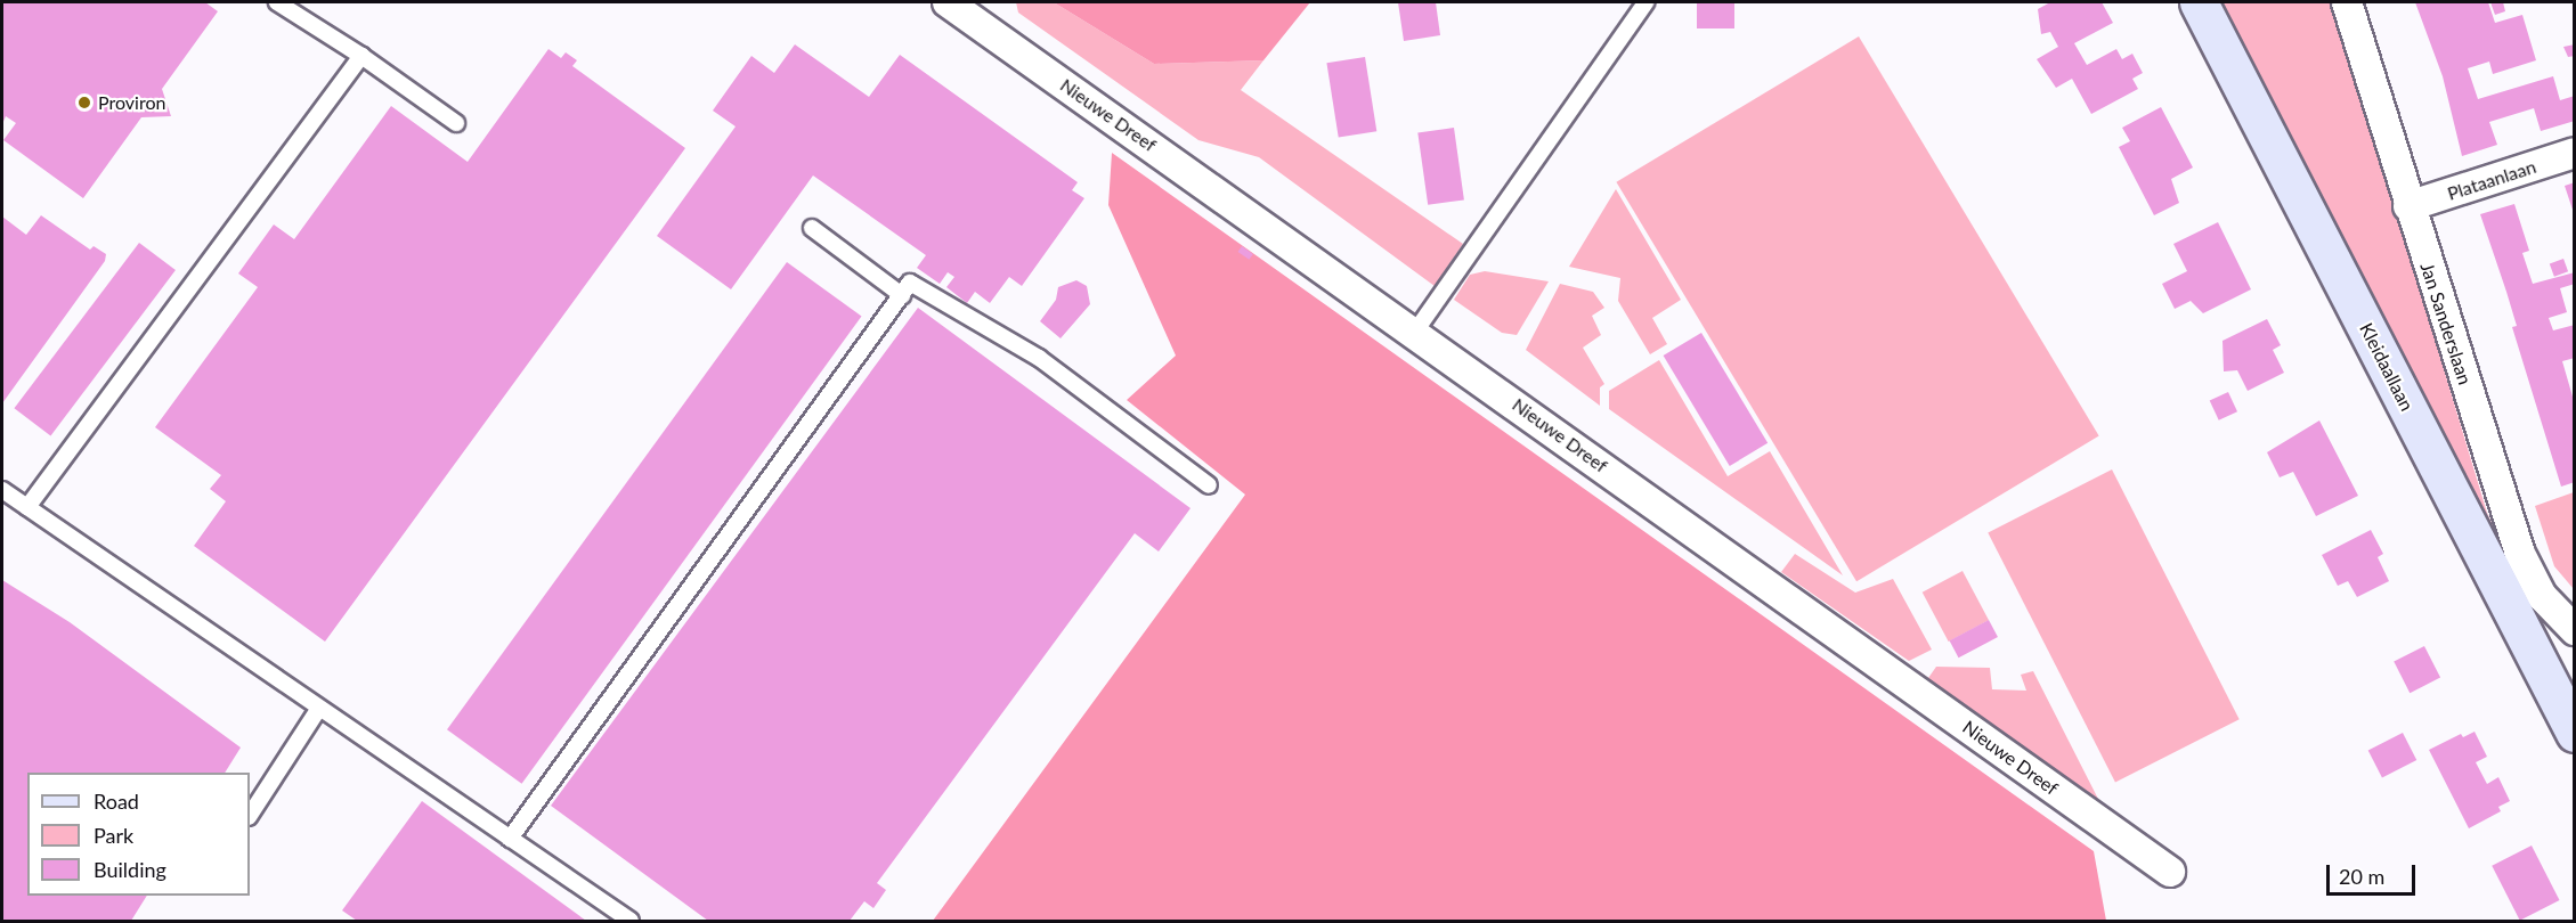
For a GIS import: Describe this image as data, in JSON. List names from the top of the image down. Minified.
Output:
{"streets":{"street":["Nieuwe Dreef","Plataanlaan","Jan Sanderslaan","Kleidaallaan"]},"crossings":[["Plataanlaan","Jan Sanderslaan"]],"places":["Proviron"],"legend":["Road","Park","Building"],"scale_bar":"20 m"}
